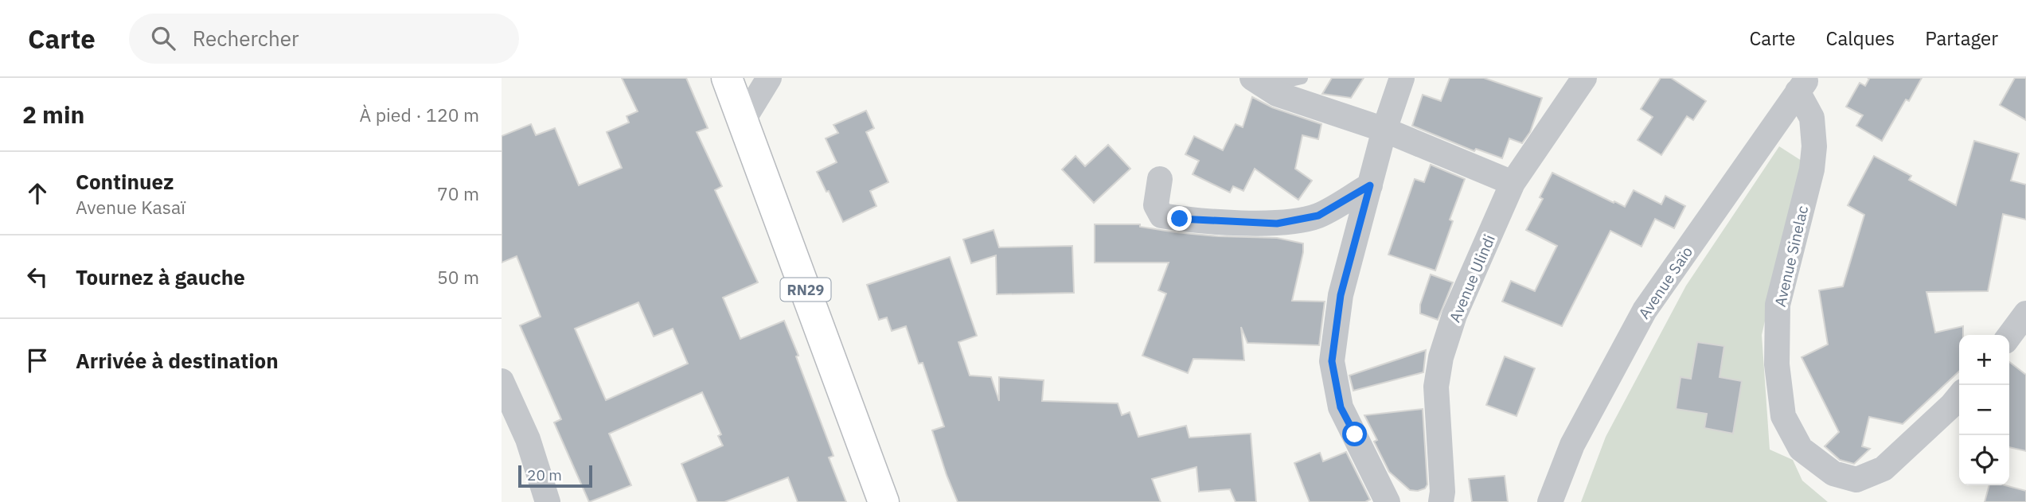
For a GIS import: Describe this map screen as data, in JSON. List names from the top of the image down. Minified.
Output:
{"streets":{"main road":["RN29"],"street":["Avenue Sinelac","Avenue Ulindi","Avenue Saïo"]},"crossings":[["Avenue Sinelac","Avenue Saïo"]],"scale_bar":"20 m","page":{"header":"Carte","search":"Rechercher","nav":["Carte","Calques","Partager"],"heading":["2 min","À pied · 120 m"],"list":[["Continuez","Avenue Kasaï","70 m"],["Tournez à gauche","50 m"],"Arrivée à destination"],"map_buttons":["+","−"],"scale":"20 m"}}
